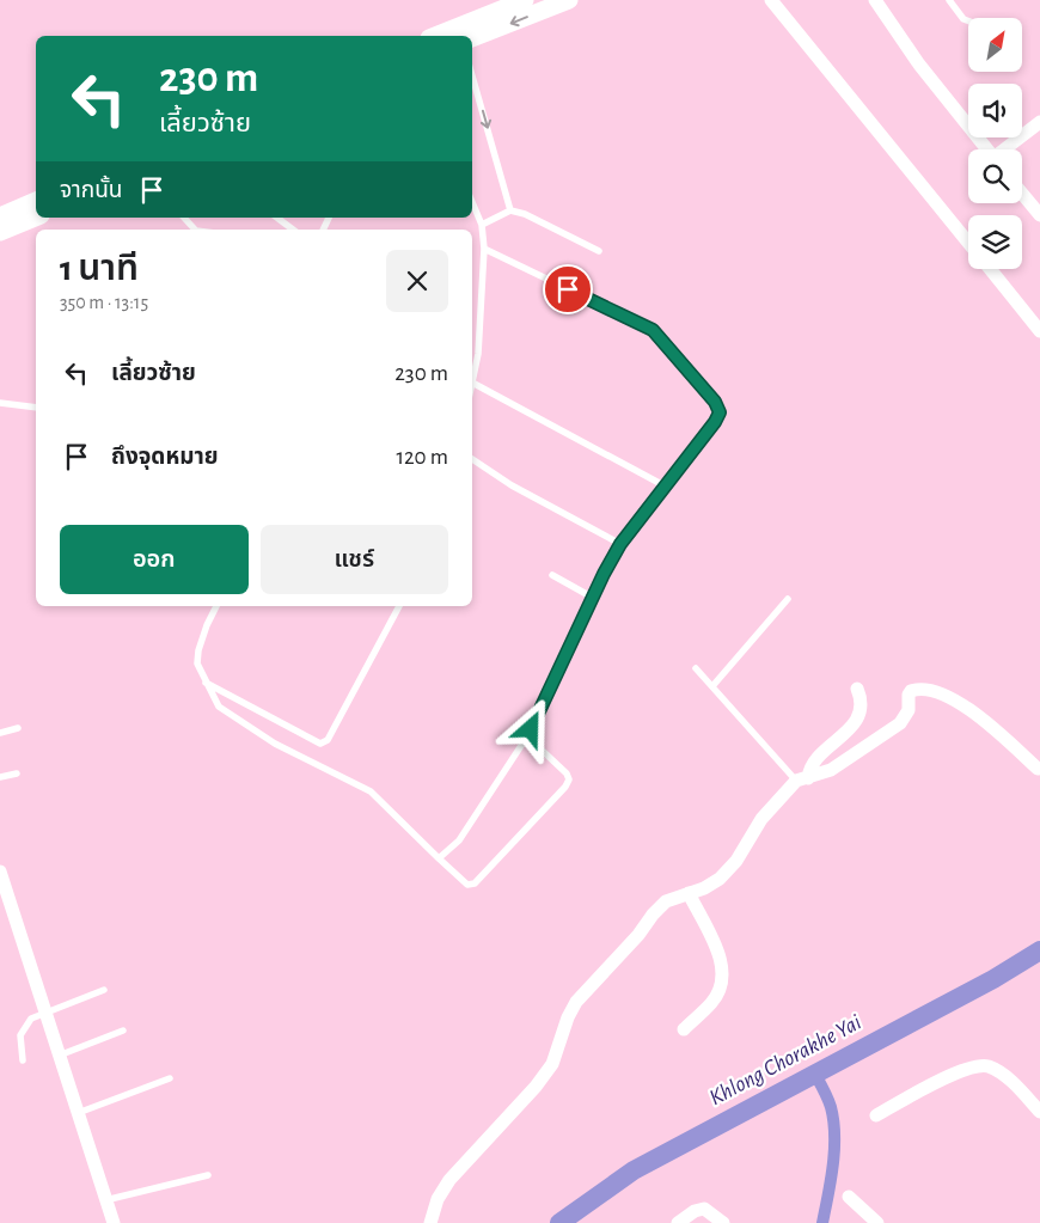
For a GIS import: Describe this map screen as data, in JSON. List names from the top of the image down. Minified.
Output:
{"water":["Khlong Chorakhe Yai"],"north":"top right","page":{"turn":["230 m","เลี้ยวซ้าย"],"then":"จากนั้น","heading":["1 นาที","350 m · 13:15"],"list":[{"name":"เลี้ยวซ้าย","value":"230 m"},{"name":"ถึงจุดหมาย","value":"120 m"}],"buttons":["ออก","แชร์"]}}
